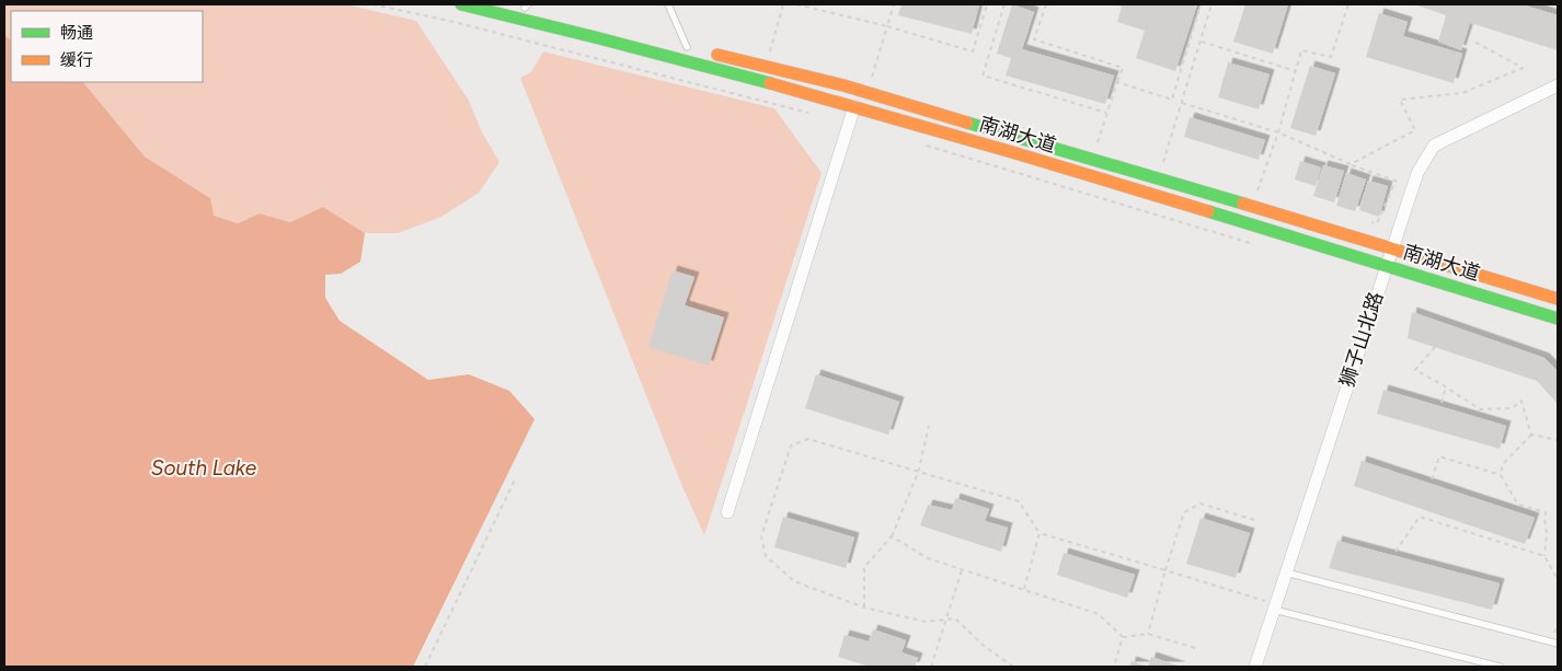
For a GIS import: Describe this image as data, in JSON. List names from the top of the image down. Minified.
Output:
{"streets":{"main road":["南湖大道"],"street":["狮子山北路"]},"crossings":[["南湖大道","狮子山北路"]],"water":["South Lake"],"legend":["畅通","缓行"]}
